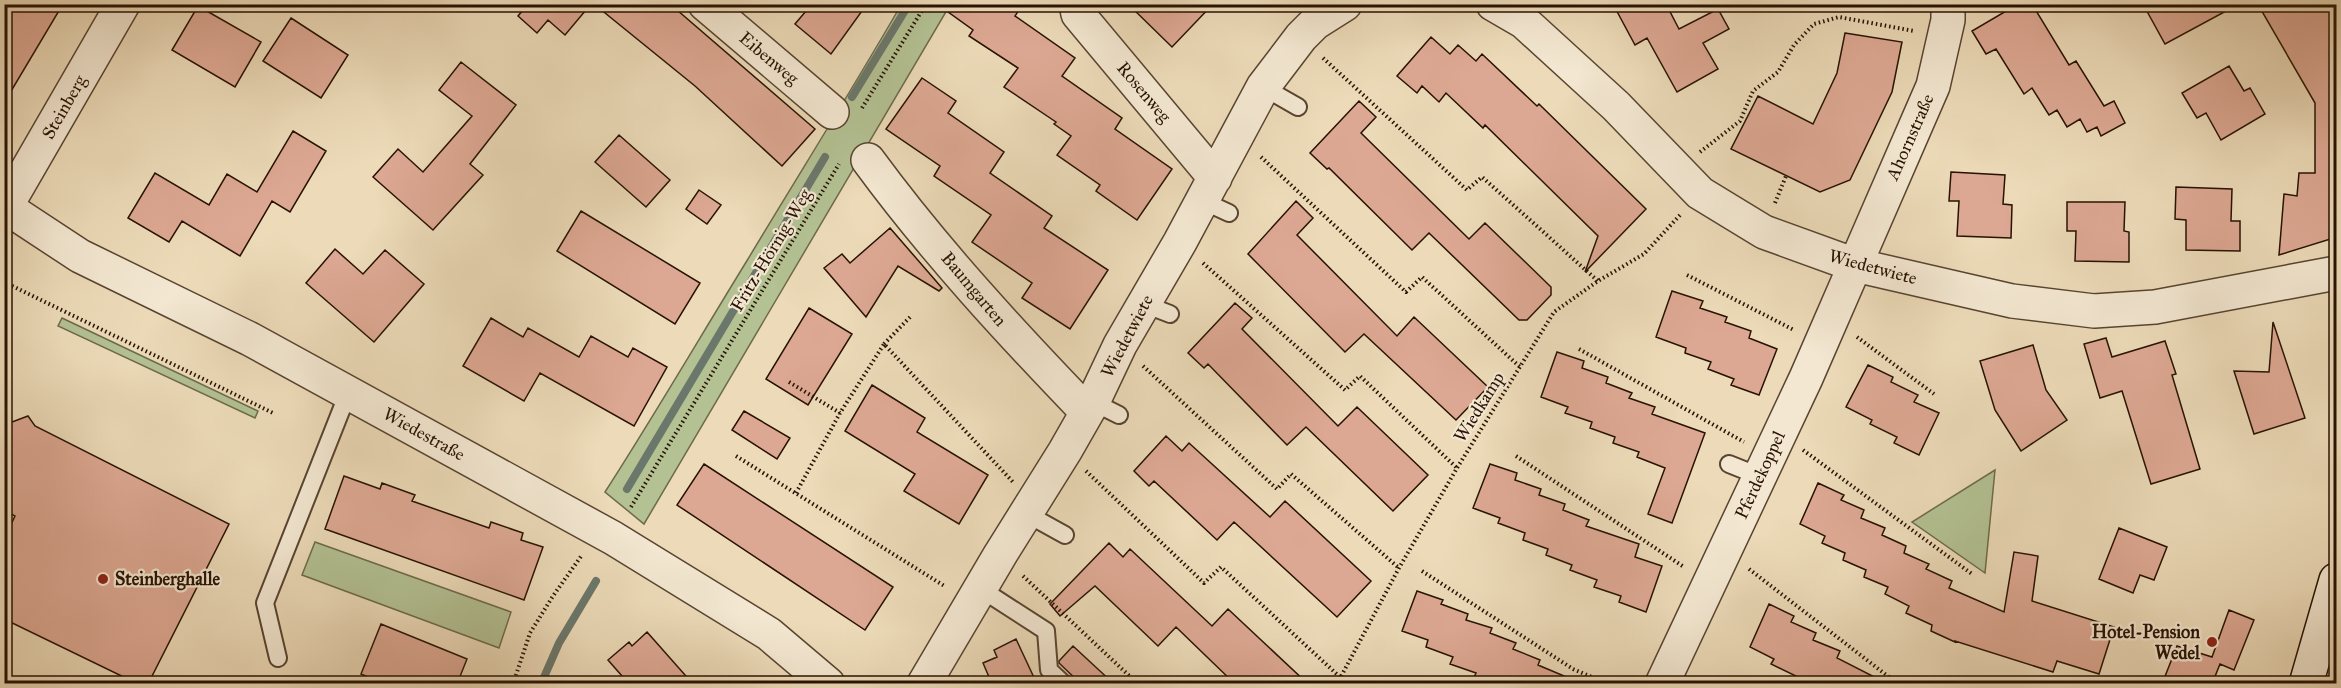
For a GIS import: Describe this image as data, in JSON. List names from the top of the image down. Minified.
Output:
{"streets":{"street":["Eibenweg","Rosenweg","Steinberg","Ahornstraße","Wiedetwiete","Baumgarten","Wiedestraße","Pferdekoppel"],"path":["Fritz-Hörnig-Weg","Wiedkamp"]},"crossings":[["Rosenweg","Wiedetwiete"],["Steinberg","Wiedestraße"],["Ahornstraße","Wiedetwiete"],["Ahornstraße","Wiedkamp"],["Ahornstraße","Pferdekoppel"],["Fritz-Hörnig-Weg","Baumgarten"],["Wiedetwiete","Baumgarten"],["Wiedetwiete","Wiedkamp"],["Wiedetwiete","Pferdekoppel"]],"places":["Steinberghalle","Hotel-Pension Wedel"]}
